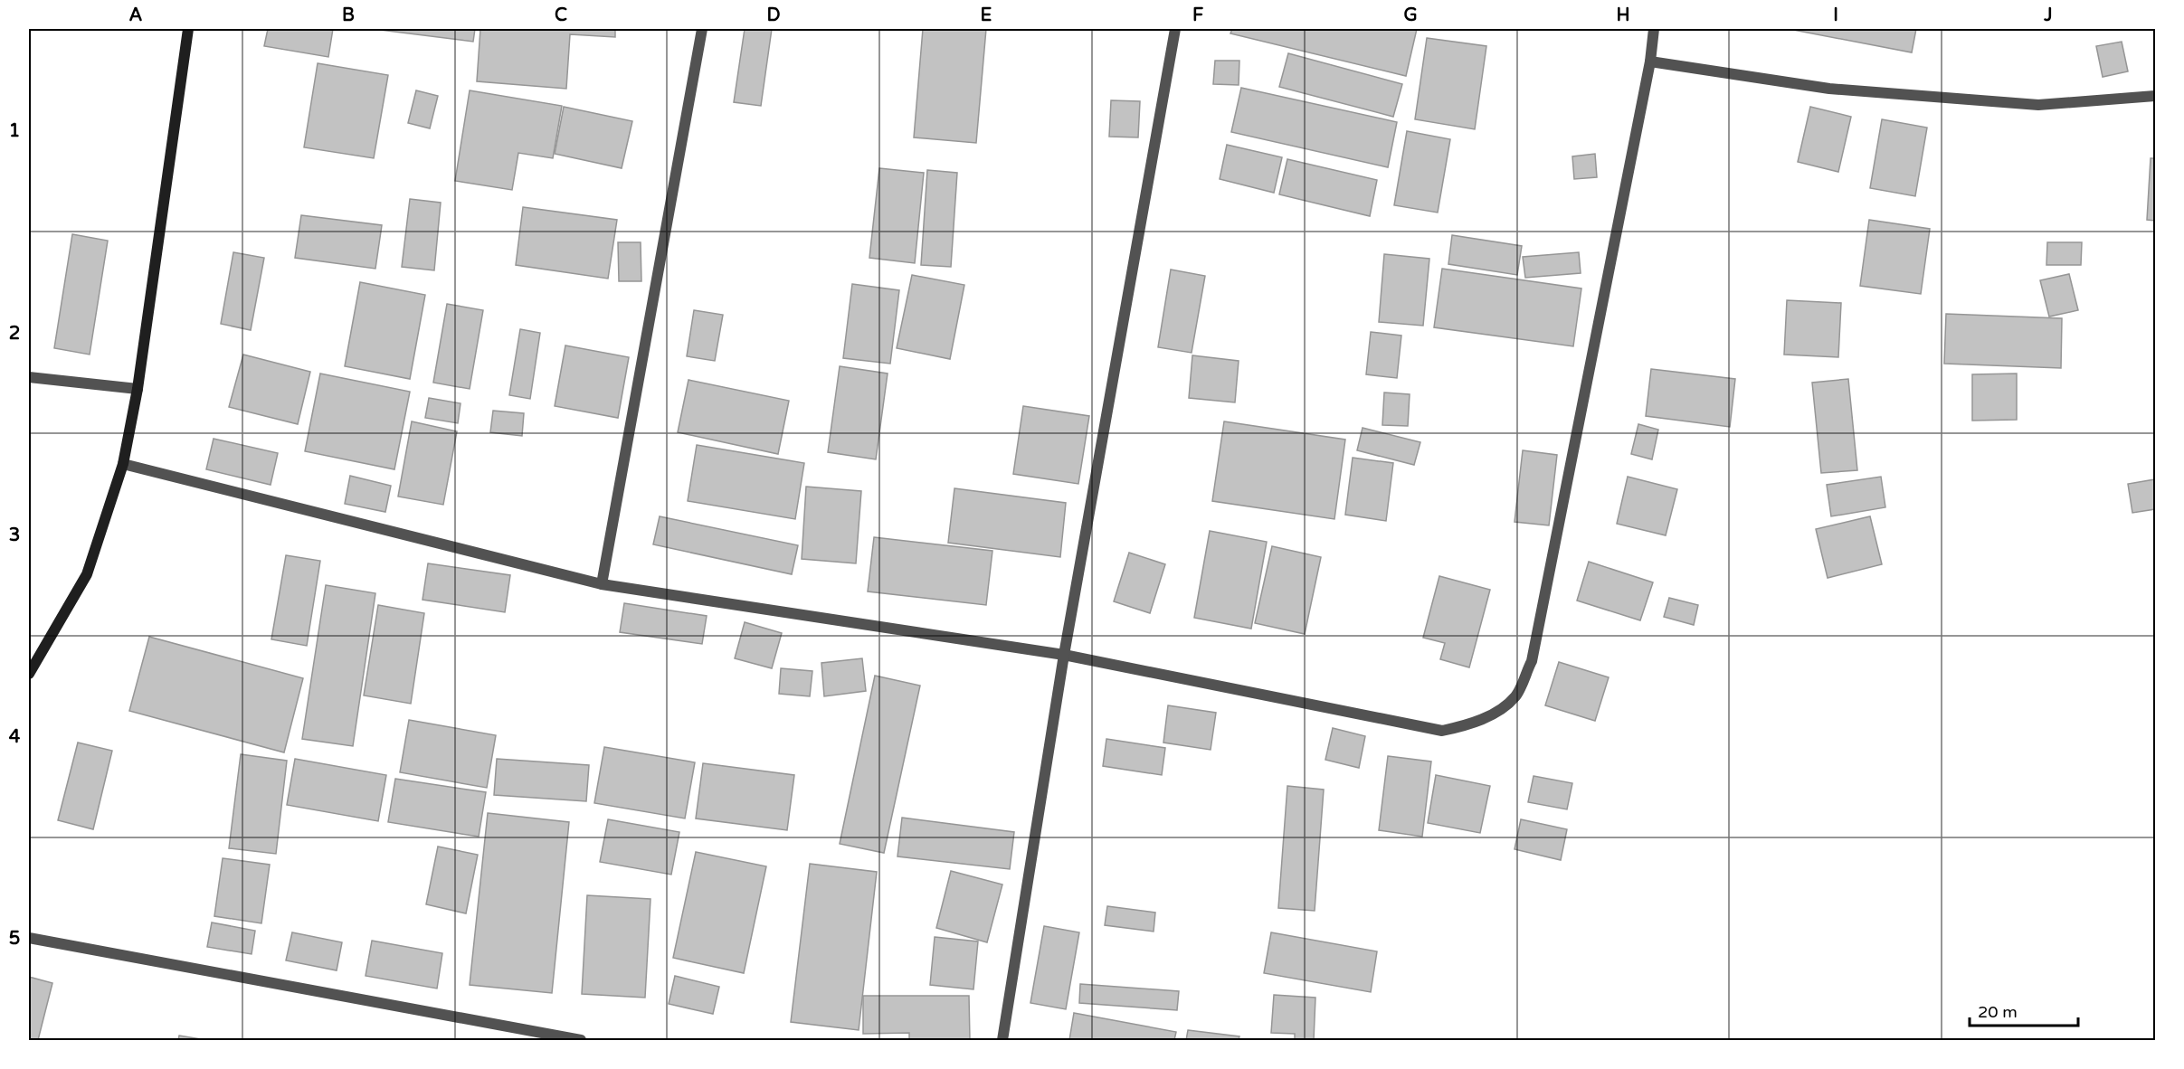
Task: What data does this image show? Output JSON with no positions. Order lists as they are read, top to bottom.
{
  "scale_bar": "20 m",
  "grid": {
    "columns": [
      "A",
      "B",
      "C",
      "D",
      "E",
      "F",
      "G",
      "H",
      "I",
      "J"
    ],
    "rows": [
      "1",
      "2",
      "3",
      "4",
      "5"
    ]
  }
}
